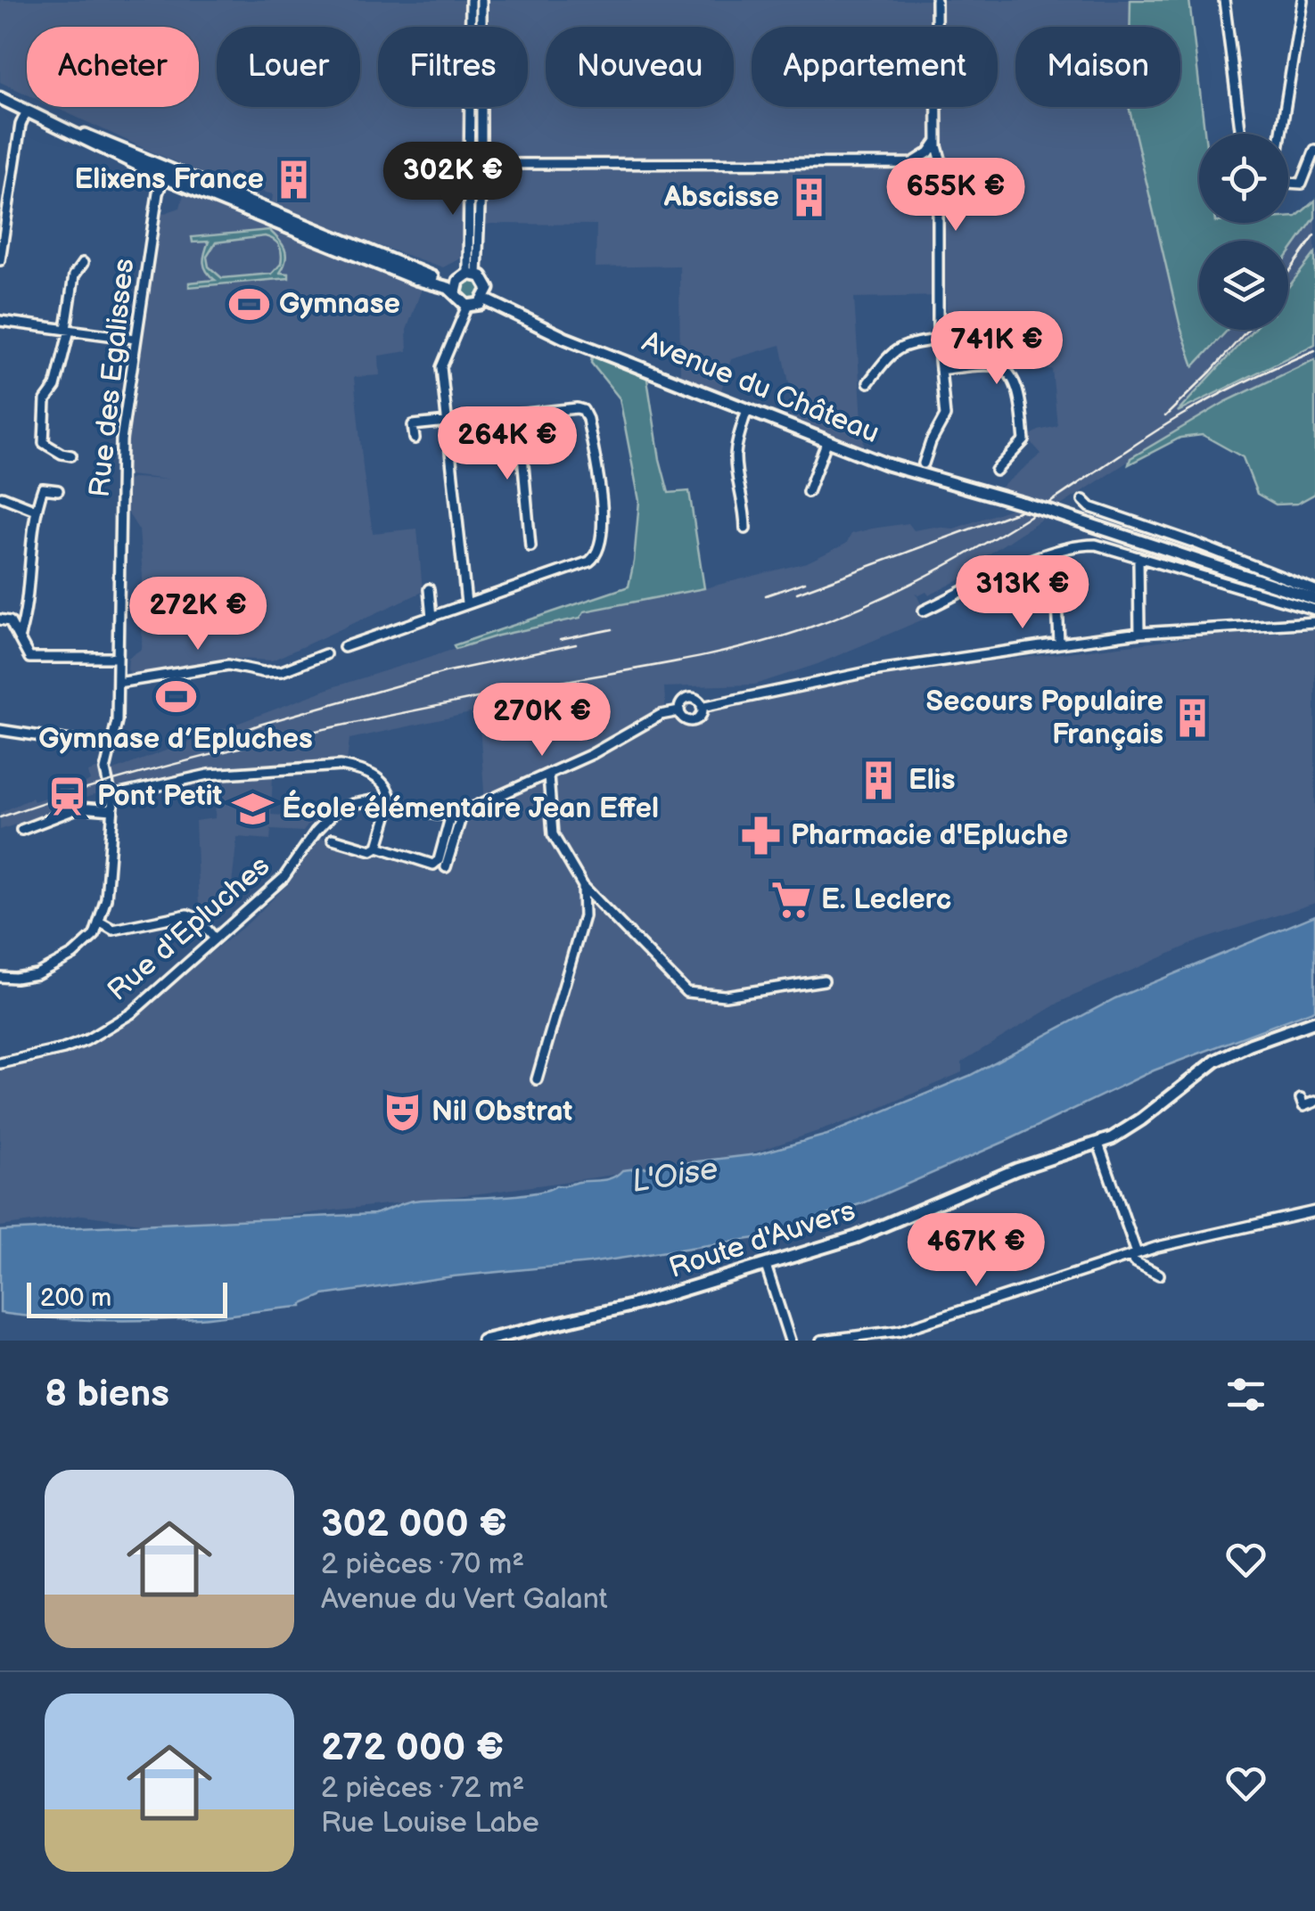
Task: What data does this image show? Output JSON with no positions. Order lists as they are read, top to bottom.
{
  "streets": {
    "main road": ["Avenue du Château", "Route d'Auvers"],
    "street": ["Rue des Egalisses", "Rue d'Epluches"]
  },
  "water": ["L'Oise"],
  "places": {
    "building": [
      "Elixens France",
      "Abscisse",
      "Secours Populaire Français",
      "Elis"
    ],
    "sports": ["Gymnase", "Gymnase d’Epluches"],
    "station": ["Pont Petit"],
    "school or university": ["École élémentaire Jean Effel"],
    "pharmacy": ["Pharmacie d'Epluche"],
    "supermarket": ["E. Leclerc"],
    "theatre": ["Nil Obstrat"]
  },
  "scale_bar": "200 m",
  "page": {
    "chip": [
      "Acheter",
      "Louer",
      "Filtres",
      "Nouveau",
      "Appartement",
      "Maison"
    ],
    "price": [
      "302K €",
      "655K €",
      "741K €",
      "264K €",
      "313K €",
      "272K €",
      "270K €",
      "467K €"
    ],
    "scale": "200 m",
    "heading": "8 biens",
    "list": [
      {
        "name": "302 000 €",
        "note": "2 pièces · 70 m² · Avenue du Vert Galant"
      },
      {
        "name": "272 000 €",
        "note": "2 pièces · 72 m² · Rue Louise Labe"
      }
    ]
  }
}
